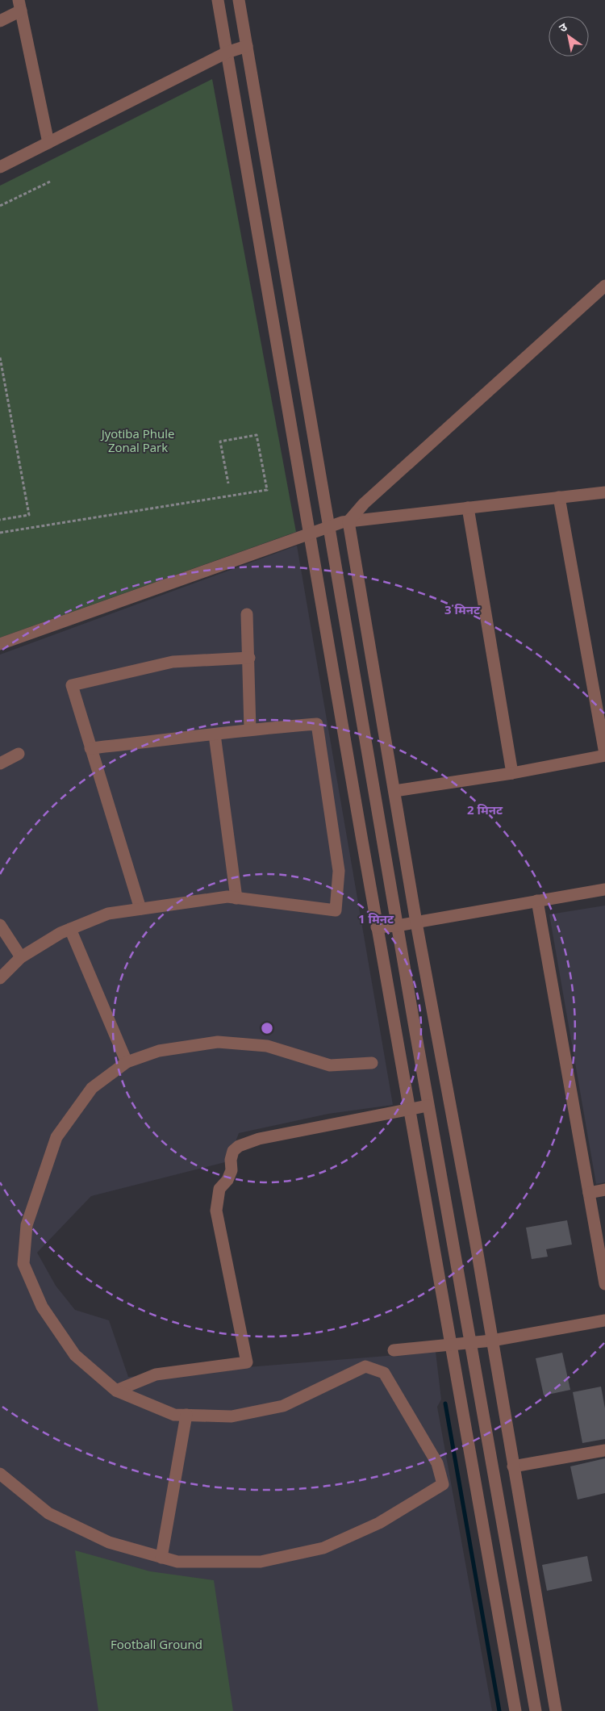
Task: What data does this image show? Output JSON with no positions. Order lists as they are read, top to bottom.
{
  "parks": ["Jyotiba Phule Zonal Park", "Football Ground"],
  "north": "top left",
  "rings": ["3 मिनट", "2 मिनट", "1 मिनट"]
}
